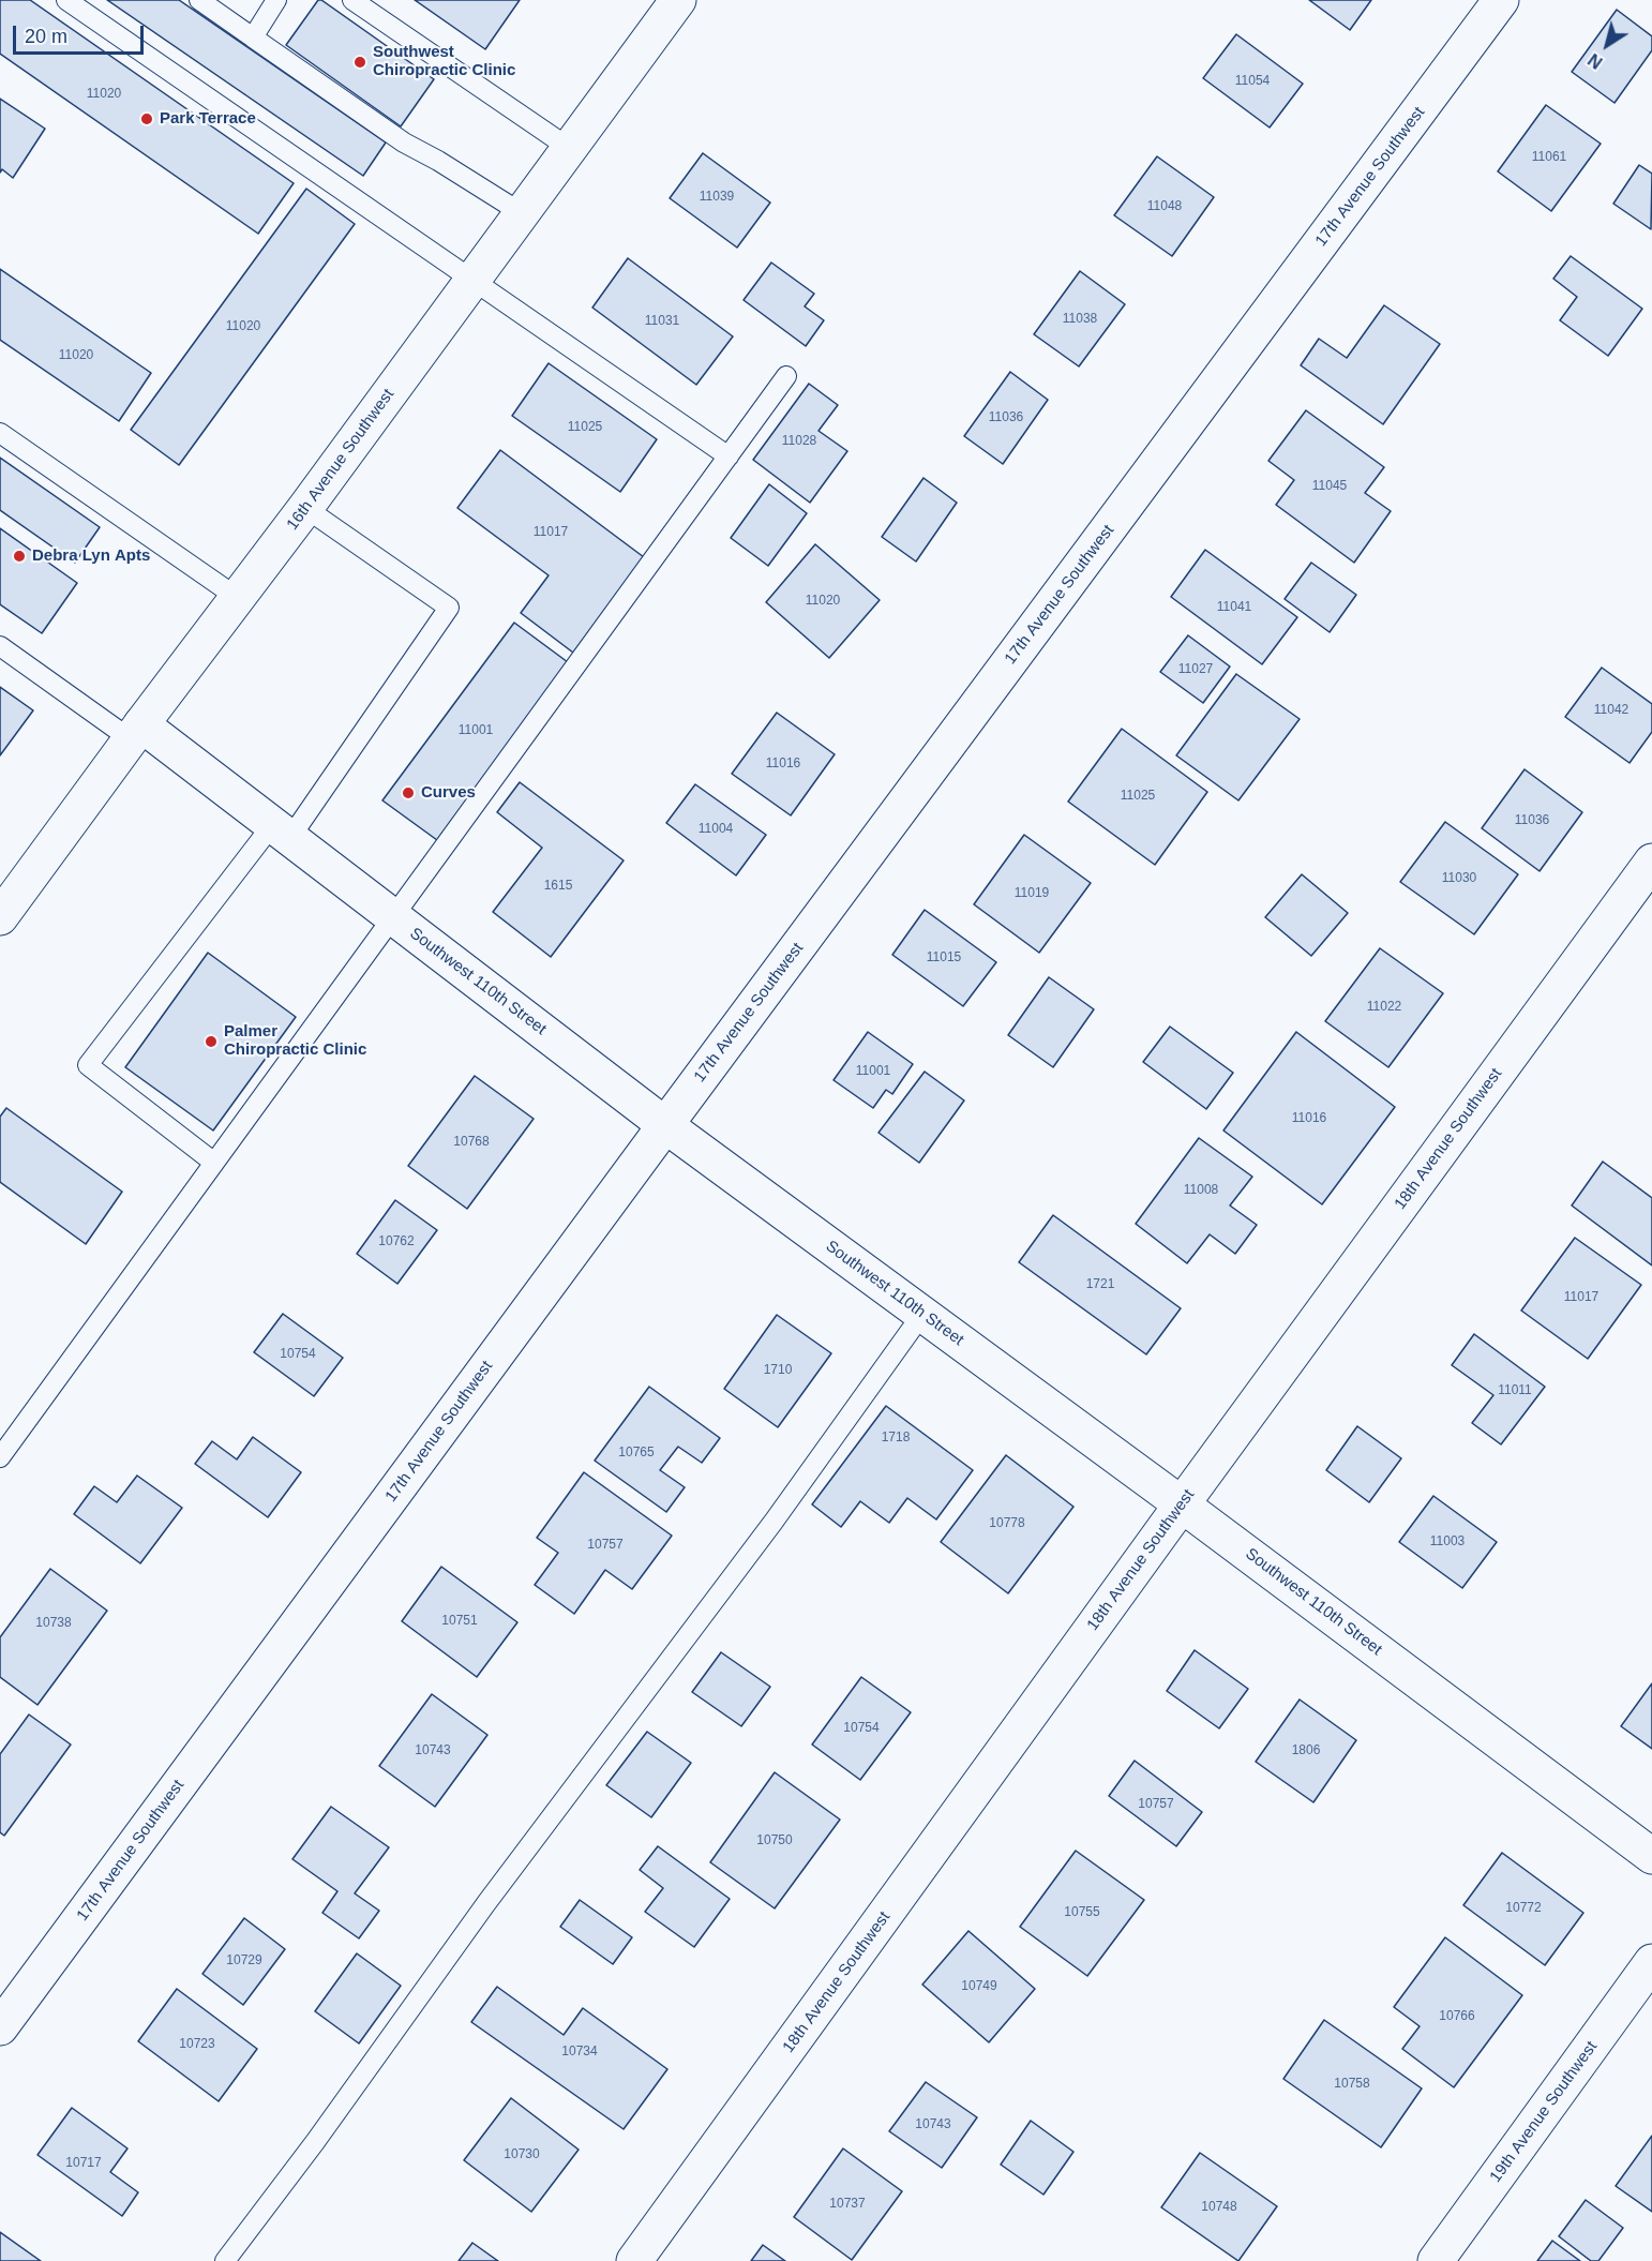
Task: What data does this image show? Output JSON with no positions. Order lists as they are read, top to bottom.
{
  "streets": {
    "street": [
      "17th Avenue Southwest",
      "16th Avenue Southwest",
      "Southwest 110th Street",
      "18th Avenue Southwest",
      "19th Avenue Southwest"
    ]
  },
  "crossings": [
    ["17th Avenue Southwest", "Southwest 110th Street"],
    ["16th Avenue Southwest", "Southwest 110th Street"],
    ["Southwest 110th Street", "18th Avenue Southwest"]
  ],
  "places": [
    "Southwest Chiropractic Clinic",
    "Park Terrace",
    "Debra Lyn Apts",
    "Curves",
    "Palmer Chiropractic Clinic"
  ],
  "house_numbers": [
    "11054",
    "11020",
    "11061",
    "11039",
    "11048",
    "11038",
    "11031",
    "11020",
    "11020",
    "11036",
    "11025",
    "11028",
    "11045",
    "11017",
    "11020",
    "11041",
    "11027",
    "11042",
    "11001",
    "11016",
    "11025",
    "11036",
    "11004",
    "11030",
    "1615",
    "11019",
    "11015",
    "11022",
    "11001",
    "11016",
    "10768",
    "11008",
    "10762",
    "1721",
    "11017",
    "10754",
    "1710",
    "11011",
    "1718",
    "10765",
    "10778",
    "11003",
    "10757",
    "10751",
    "10738",
    "10754",
    "10743",
    "1806",
    "10757",
    "10750",
    "10772",
    "10755",
    "10729",
    "10749",
    "10766",
    "10723",
    "10734",
    "10758",
    "10743",
    "10730",
    "10717",
    "10737",
    "10748"
  ],
  "scale_bar": "20 m",
  "north": "bottom left"
}
